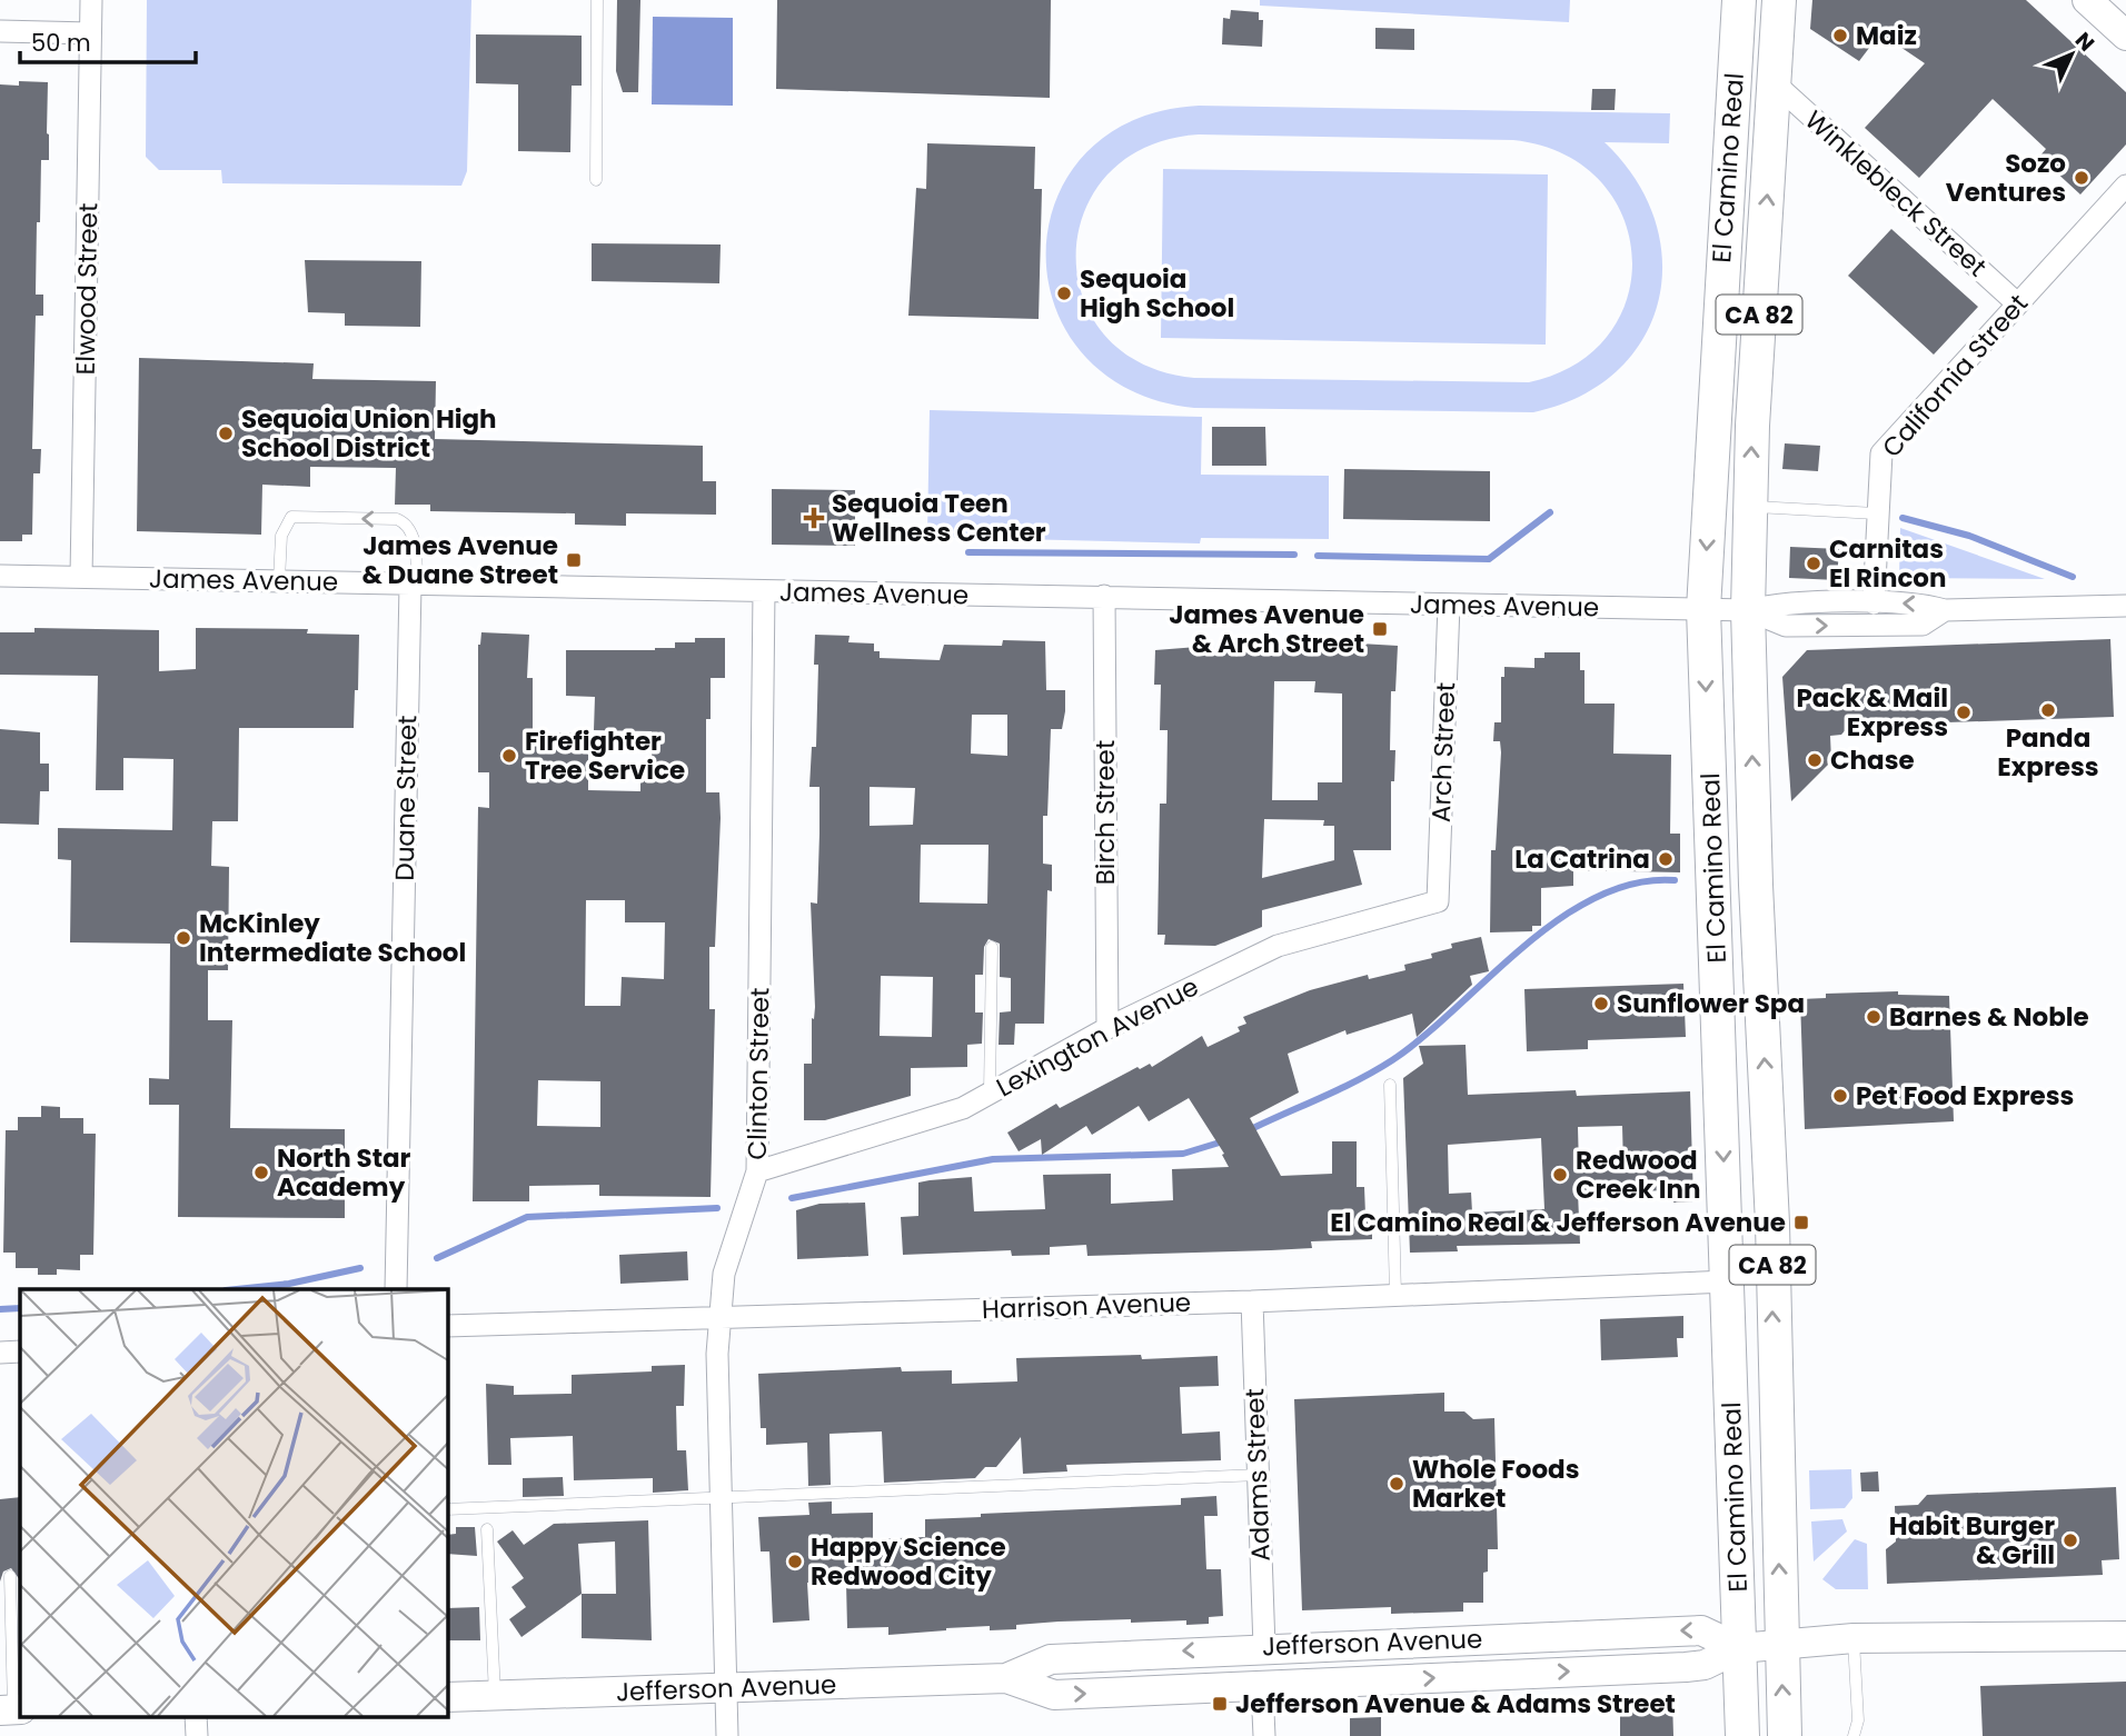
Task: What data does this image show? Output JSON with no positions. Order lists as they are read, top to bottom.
{
  "streets": {
    "main road": ["El Camino Real", "CA 82", "Jefferson Avenue"],
    "street": [
      "Winklebleck Street",
      "Elwood Street",
      "California Street",
      "James Avenue",
      "Arch Street",
      "Duane Street",
      "Birch Street",
      "Lexington Avenue",
      "Clinton Street",
      "Harrison Avenue",
      "Adams Street"
    ]
  },
  "crossings": [
    ["El Camino Real", "Winklebleck Street"],
    ["El Camino Real", "James Avenue"],
    ["El Camino Real", "Harrison Avenue"],
    ["El Camino Real", "Jefferson Avenue"],
    ["Winklebleck Street", "California Street"],
    ["Elwood Street", "James Avenue"],
    ["California Street", "James Avenue"],
    ["James Avenue", "Arch Street"],
    ["James Avenue", "Duane Street"],
    ["James Avenue", "Birch Street"],
    ["James Avenue", "Clinton Street"],
    ["Arch Street", "Lexington Avenue"],
    ["Birch Street", "Lexington Avenue"],
    ["Lexington Avenue", "Clinton Street"],
    ["Clinton Street", "Harrison Avenue"],
    ["Clinton Street", "Jefferson Avenue"],
    ["Harrison Avenue", "Adams Street"],
    ["Adams Street", "Jefferson Avenue"]
  ],
  "places": {
    "other": [
      "Maiz",
      "Sozo Ventures",
      "Sequoia High School",
      "Sequoia Union High School District",
      "Carnitas El Rincon",
      "Panda Express",
      "Pack & Mail Express",
      "Firefighter Tree Service",
      "Chase",
      "La Catrina",
      "McKinley Intermediate School",
      "Sunflower Spa",
      "Barnes & Noble",
      "Pet Food Express",
      "North Star Academy",
      "Redwood Creek Inn",
      "Whole Foods Market",
      "Habit Burger & Grill",
      "Happy Science Redwood City"
    ],
    "health": ["Sequoia Teen Wellness Center"],
    "transit": [
      "James Avenue & Duane Street",
      "James Avenue & Arch Street",
      "El Camino Real & Jefferson Avenue",
      "Jefferson Avenue & Adams Street"
    ]
  },
  "scale_bar": "50 m",
  "north": "top right"
}
